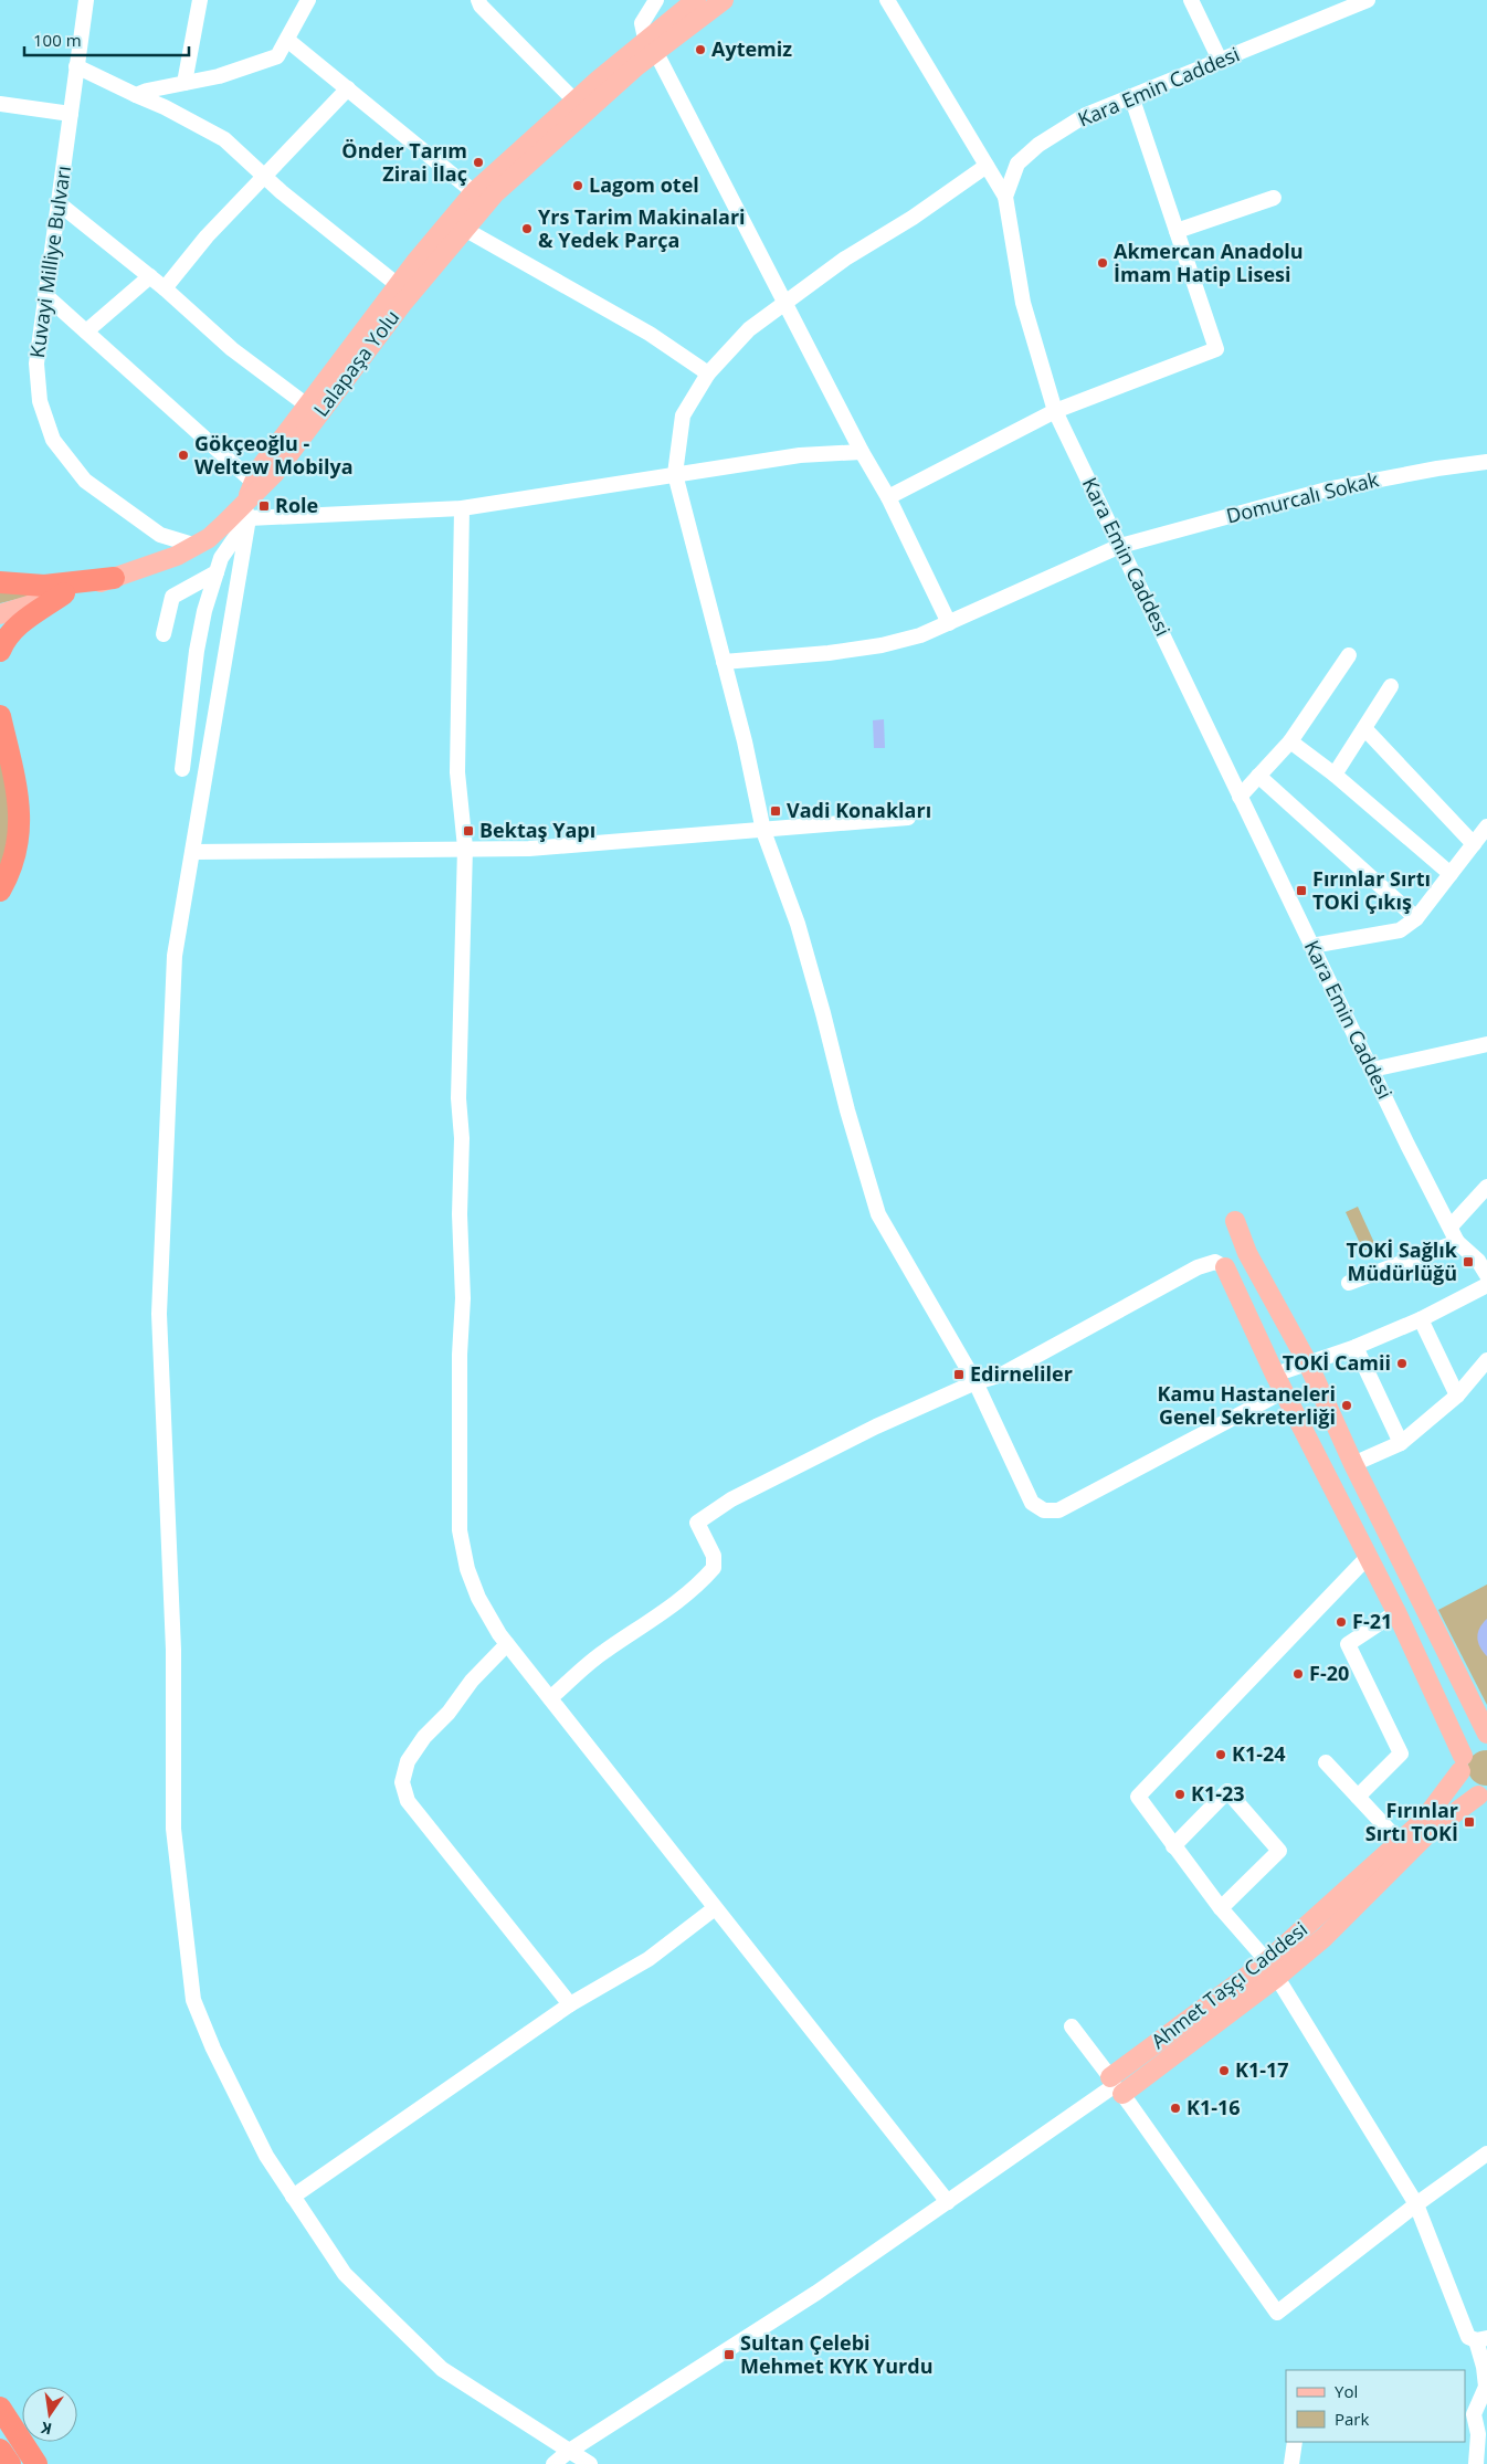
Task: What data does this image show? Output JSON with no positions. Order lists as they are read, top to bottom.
{
  "streets": {
    "main road": ["Lalapaşa Yolu", "Ahmet Taşçı Caddesi"],
    "street": ["Kara Emin Caddesi", "Kuvayi Milliye Bulvarı", "Domurcalı Sokak"]
  },
  "crossings": [
    ["Kara Emin Caddesi", "Domurcalı Sokak"]
  ],
  "places": {
    "other": [
      "Aytemiz",
      "Önder Tarım Zirai İlaç",
      "Lagom otel",
      "Yrs Tarim Makinalari & Yedek Parça",
      "Akmercan Anadolu İmam Hatip Lisesi",
      "Gökçeoğlu - Weltew Mobilya",
      "TOKİ Camii",
      "Kamu Hastaneleri Genel Sekreterliği",
      "F-21",
      "F-20",
      "K1-24",
      "K1-23",
      "K1-17",
      "K1-16"
    ],
    "transit": [
      "Role",
      "Vadi Konakları",
      "Bektaş Yapı",
      "Fırınlar Sırtı TOKİ Çıkış",
      "TOKİ Sağlık Müdürlüğü",
      "Edirneliler",
      "Fırınlar Sırtı TOKİ",
      "Sultan Çelebi Mehmet KYK Yurdu"
    ]
  },
  "legend": ["Yol", "Park"],
  "scale_bar": "100 m",
  "north": "bottom"
}
